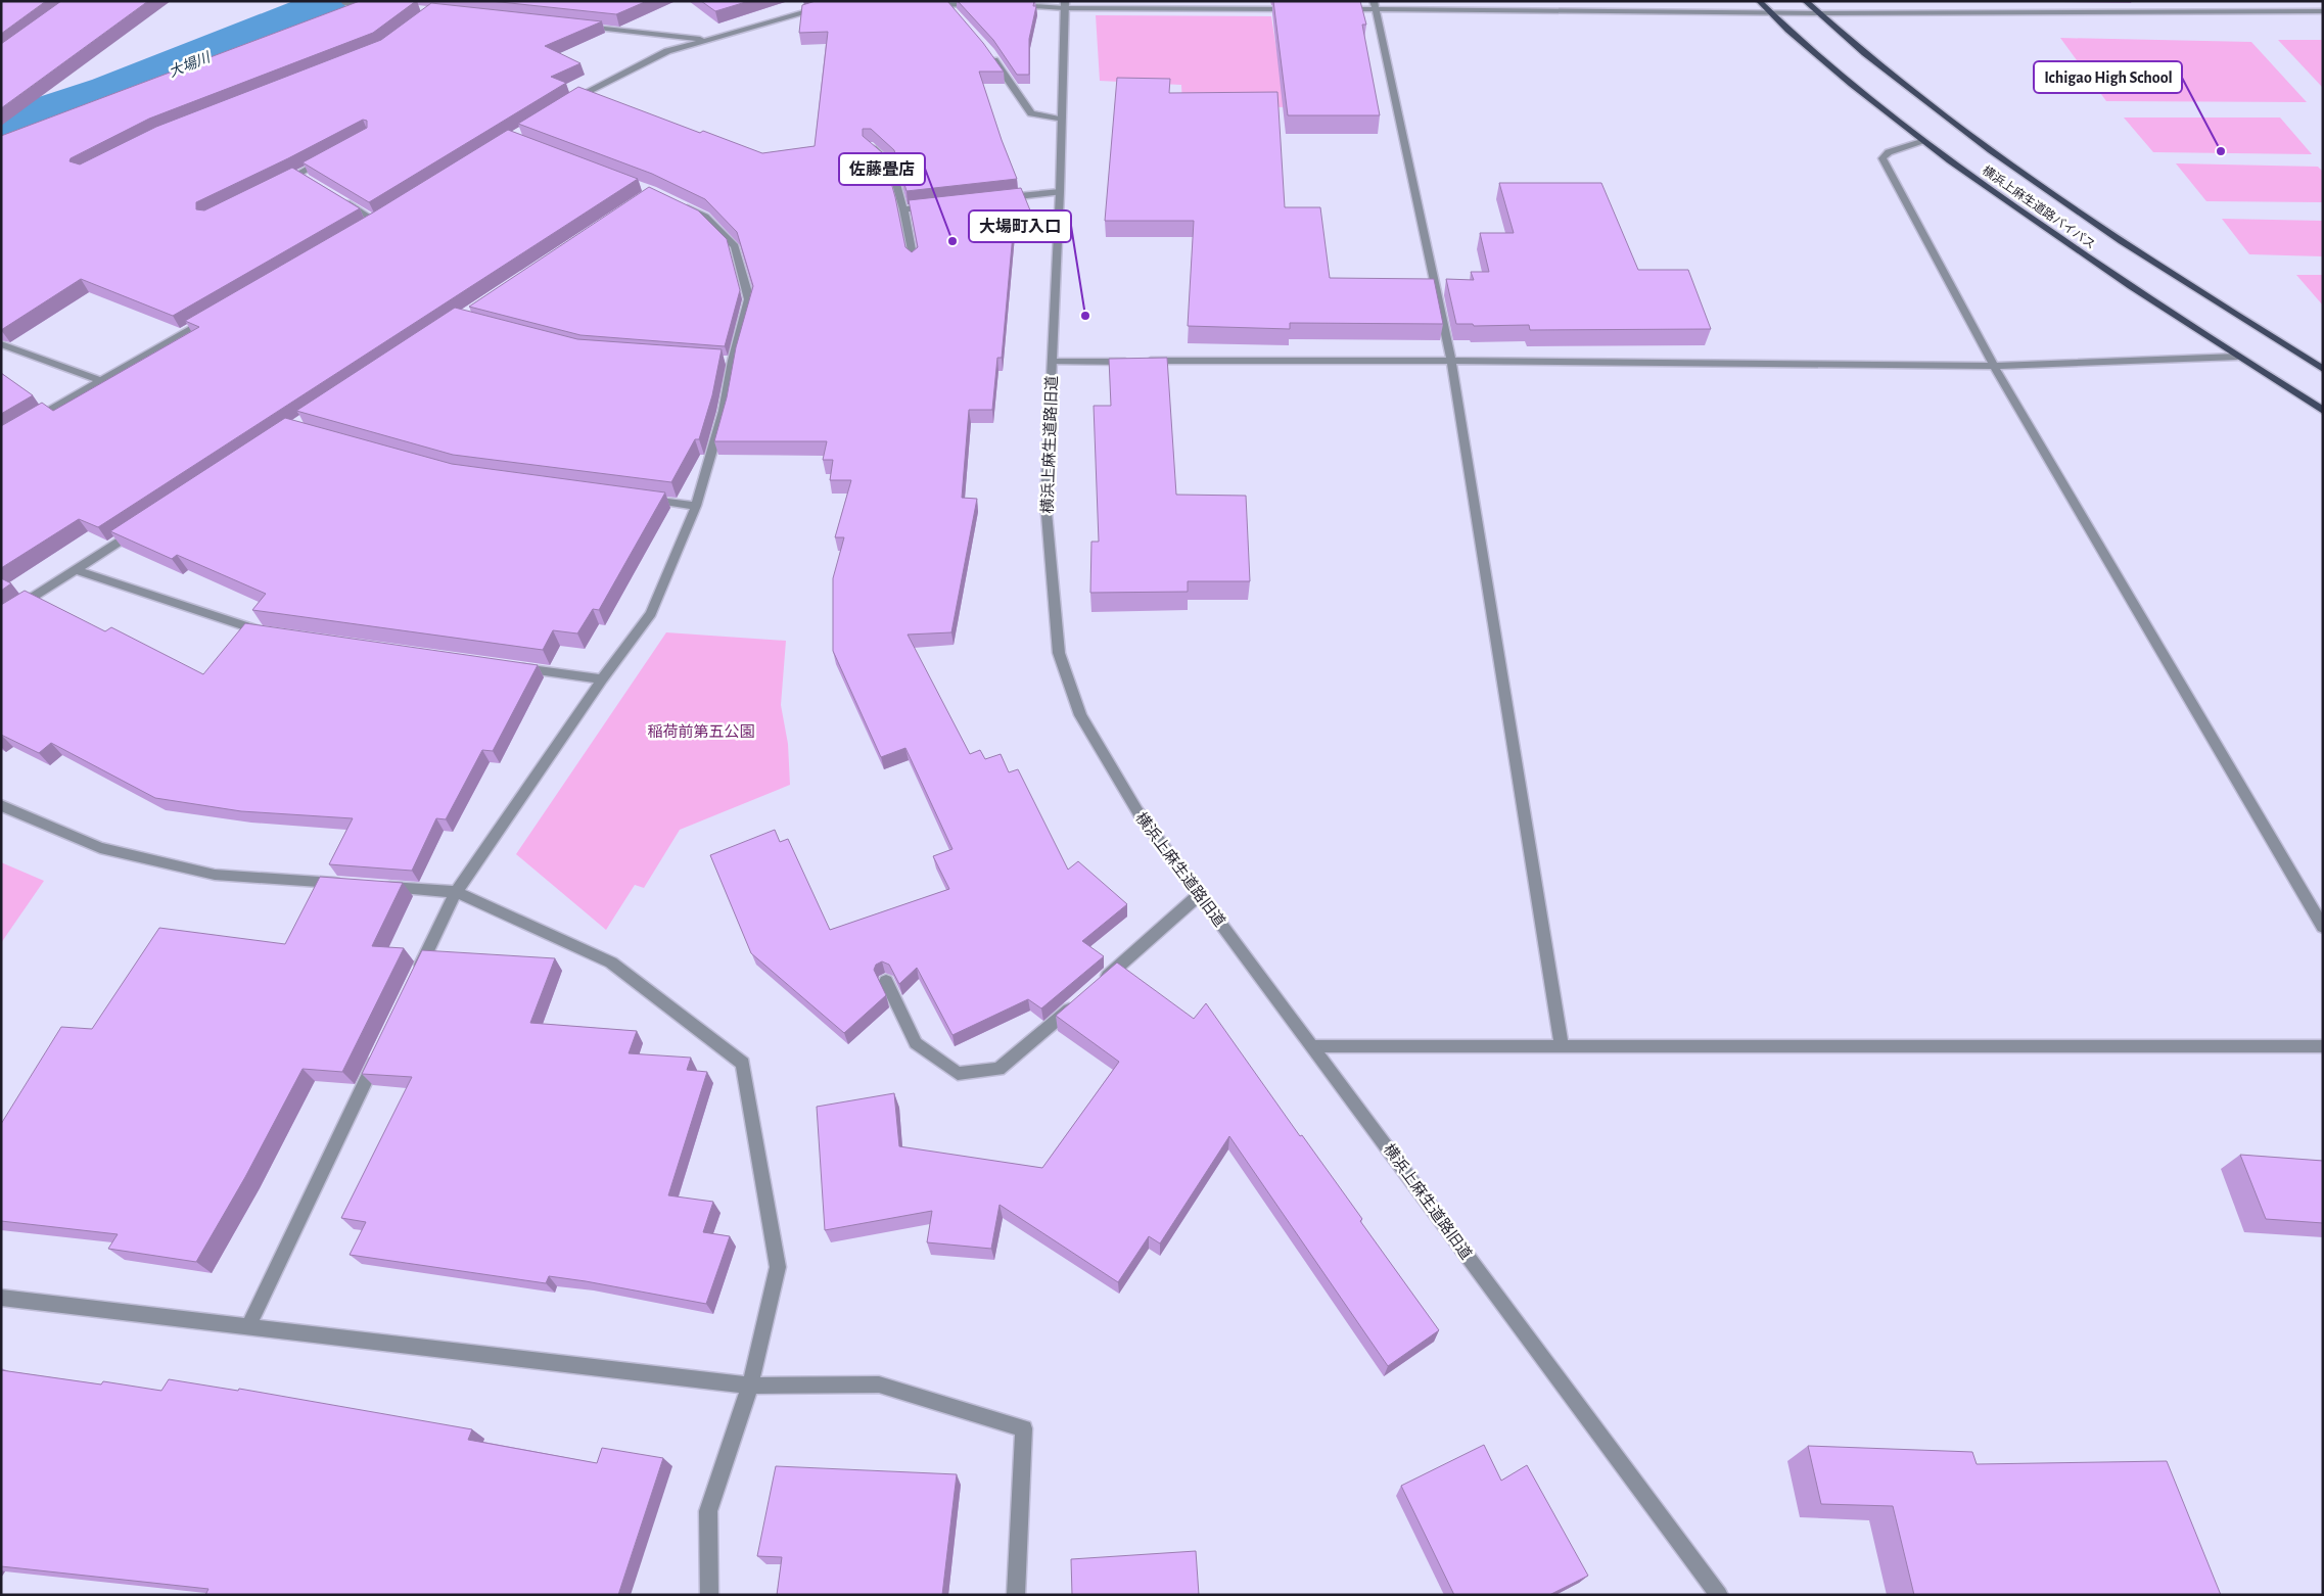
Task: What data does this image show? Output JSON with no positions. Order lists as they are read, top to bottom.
{
  "streets": {
    "main road": ["横浜上麻生道路バイパス"],
    "street": ["横浜上麻生道路旧道"]
  },
  "water": ["大場川"],
  "parks": ["稲荷前第五公園"],
  "places": ["Ichigao High School", "佐藤畳店", "大場町入口"]
}
